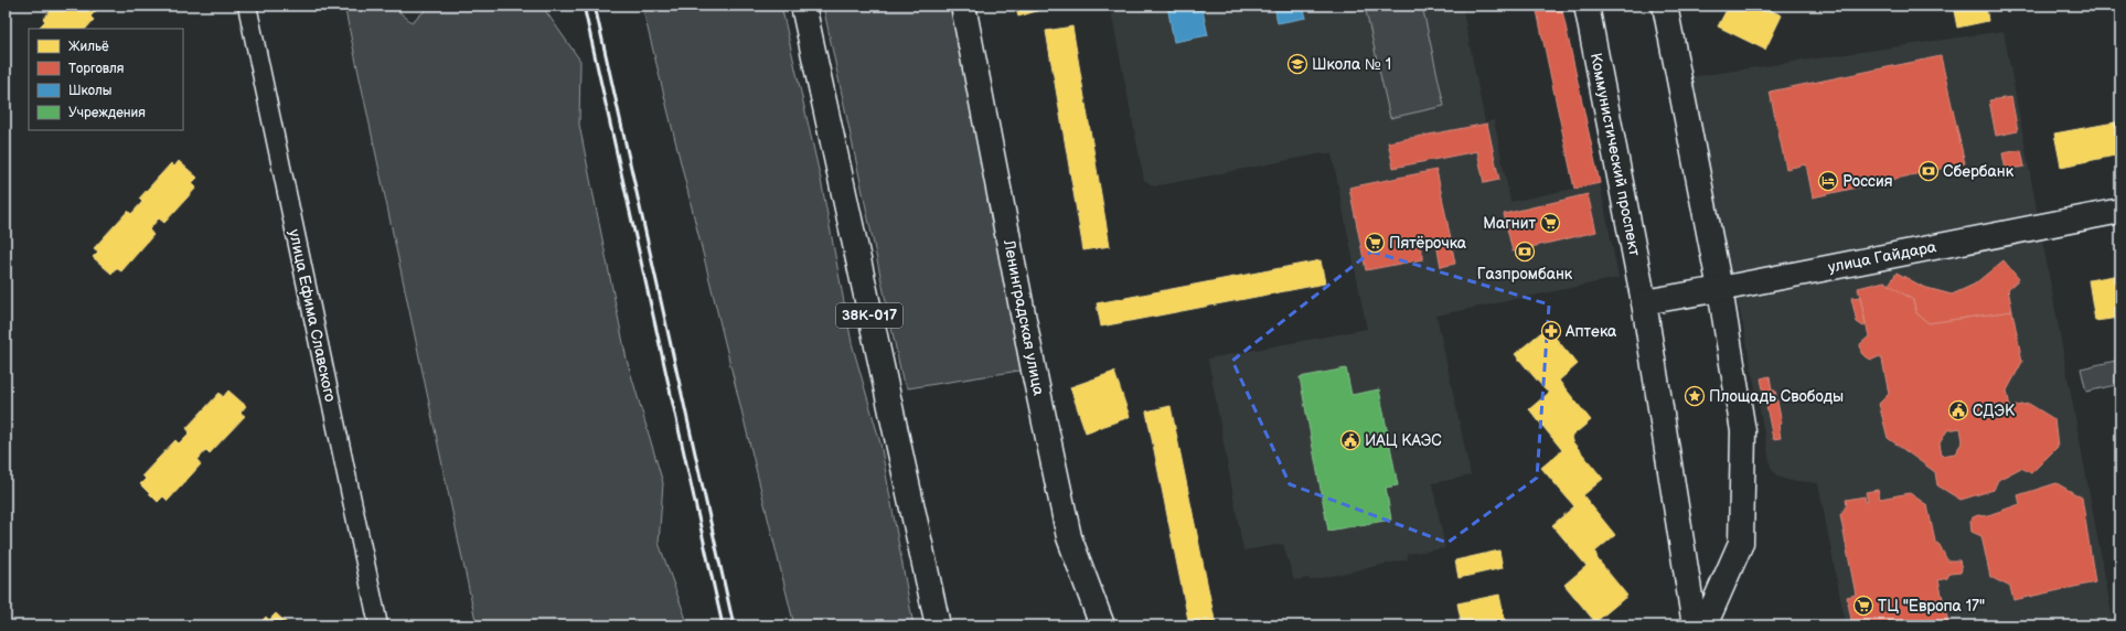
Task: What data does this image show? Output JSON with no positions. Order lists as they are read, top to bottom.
{
  "streets": {
    "main road": [
      "Коммунистический проспект",
      "улица Гайдара",
      "38К-017",
      "Ленинградская улица"
    ],
    "street": ["улица Ефима Славского"]
  },
  "crossings": [
    ["Коммунистический проспект", "улица Гайдара"]
  ],
  "places": {
    "school or university": ["Школа № 1"],
    "bank": ["Сбербанк", "Газпромбанк"],
    "hotel": ["Россия"],
    "supermarket": ["Магнит", "Пятёрочка", "ТЦ \"Европа 17\""],
    "pharmacy": ["Аптека"],
    "place": ["Площадь Свободы"],
    "public building": ["СДЭК", "ИАЦ КАЭС"]
  },
  "legend": [
    "Жильё",
    "Торговля",
    "Школы",
    "Учреждения"
  ]
}
